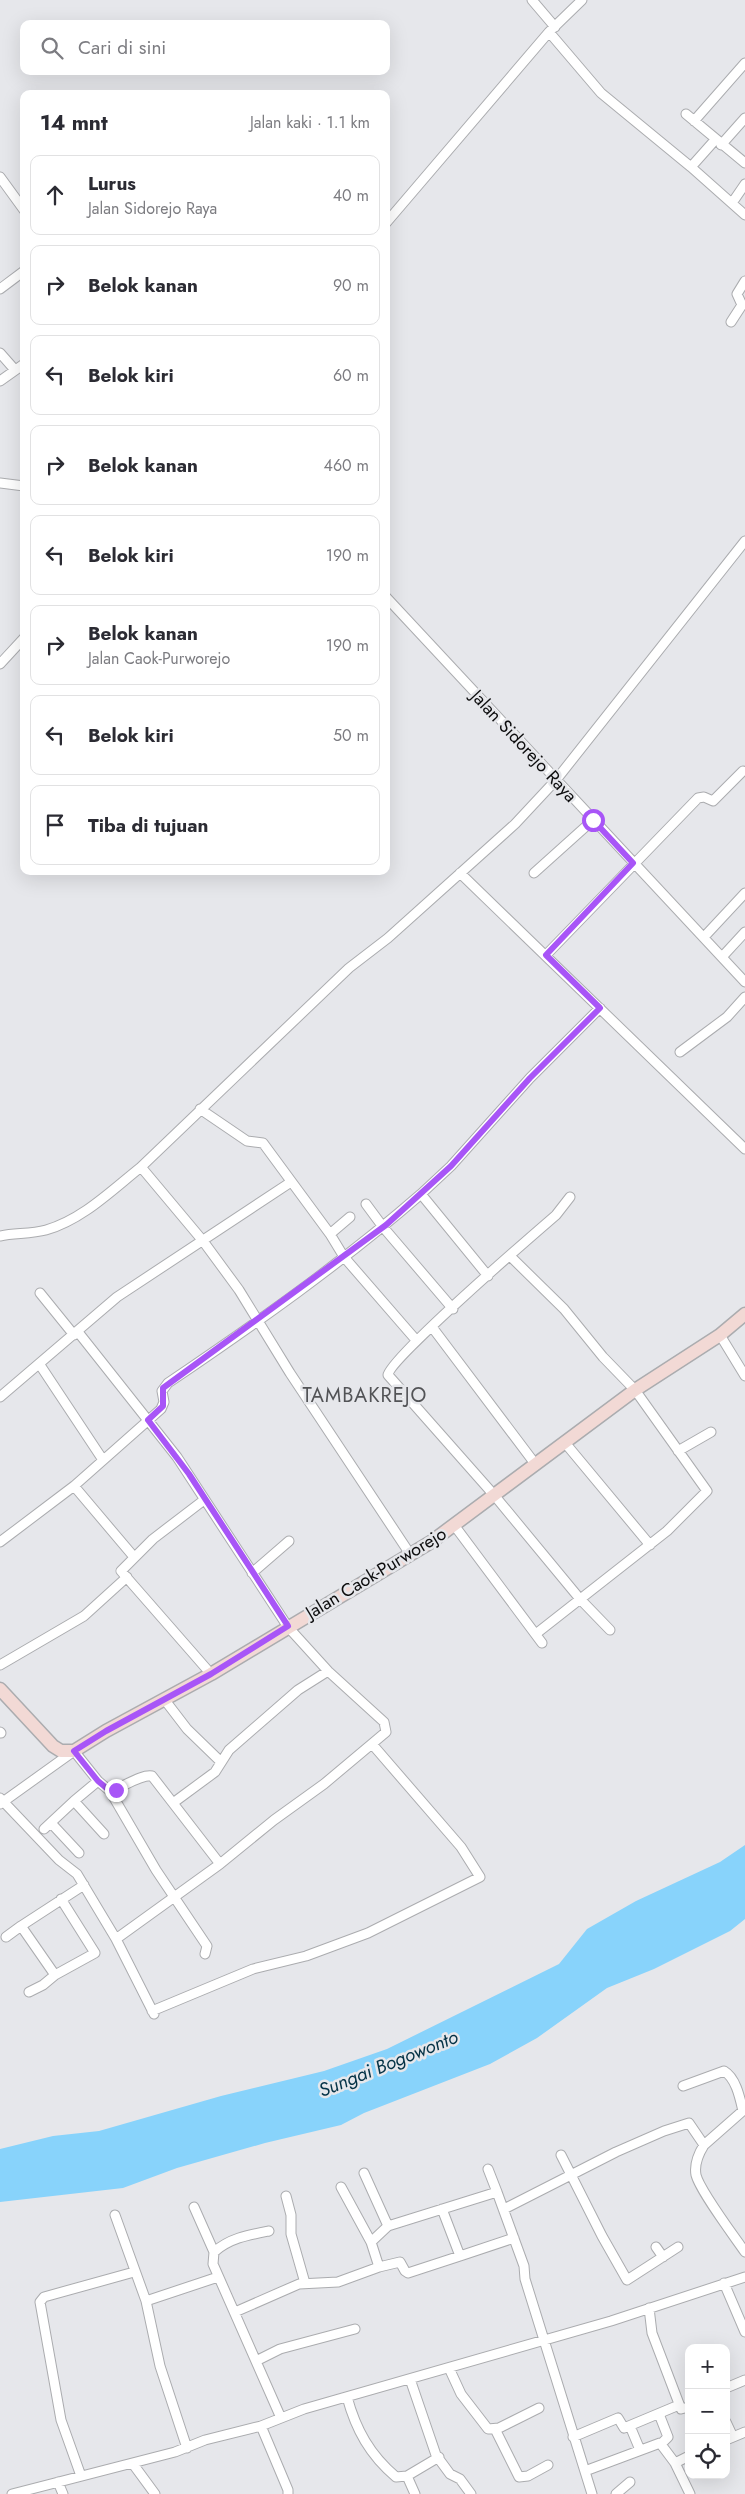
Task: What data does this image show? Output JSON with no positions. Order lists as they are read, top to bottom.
{
  "streets": {
    "street": ["Jalan Sidorejo Raya", "Jalan Caok-Purworejo"]
  },
  "districts": ["TAMBAKREJO"],
  "water": ["Sungai Bogowonto"],
  "page": {
    "search": "Cari di sini",
    "heading": ["14 mnt", "Jalan kaki · 1.1 km"],
    "list": [
      ["Lurus", "Jalan Sidorejo Raya", "40 m"],
      ["Belok kanan", "90 m"],
      ["Belok kiri", "60 m"],
      ["Belok kanan", "460 m"],
      ["Belok kiri", "190 m"],
      ["Belok kanan", "Jalan Caok-Purworejo", "190 m"],
      ["Belok kiri", "50 m"],
      "Tiba di tujuan"
    ],
    "map_buttons": ["+", "−"]
  }
}
